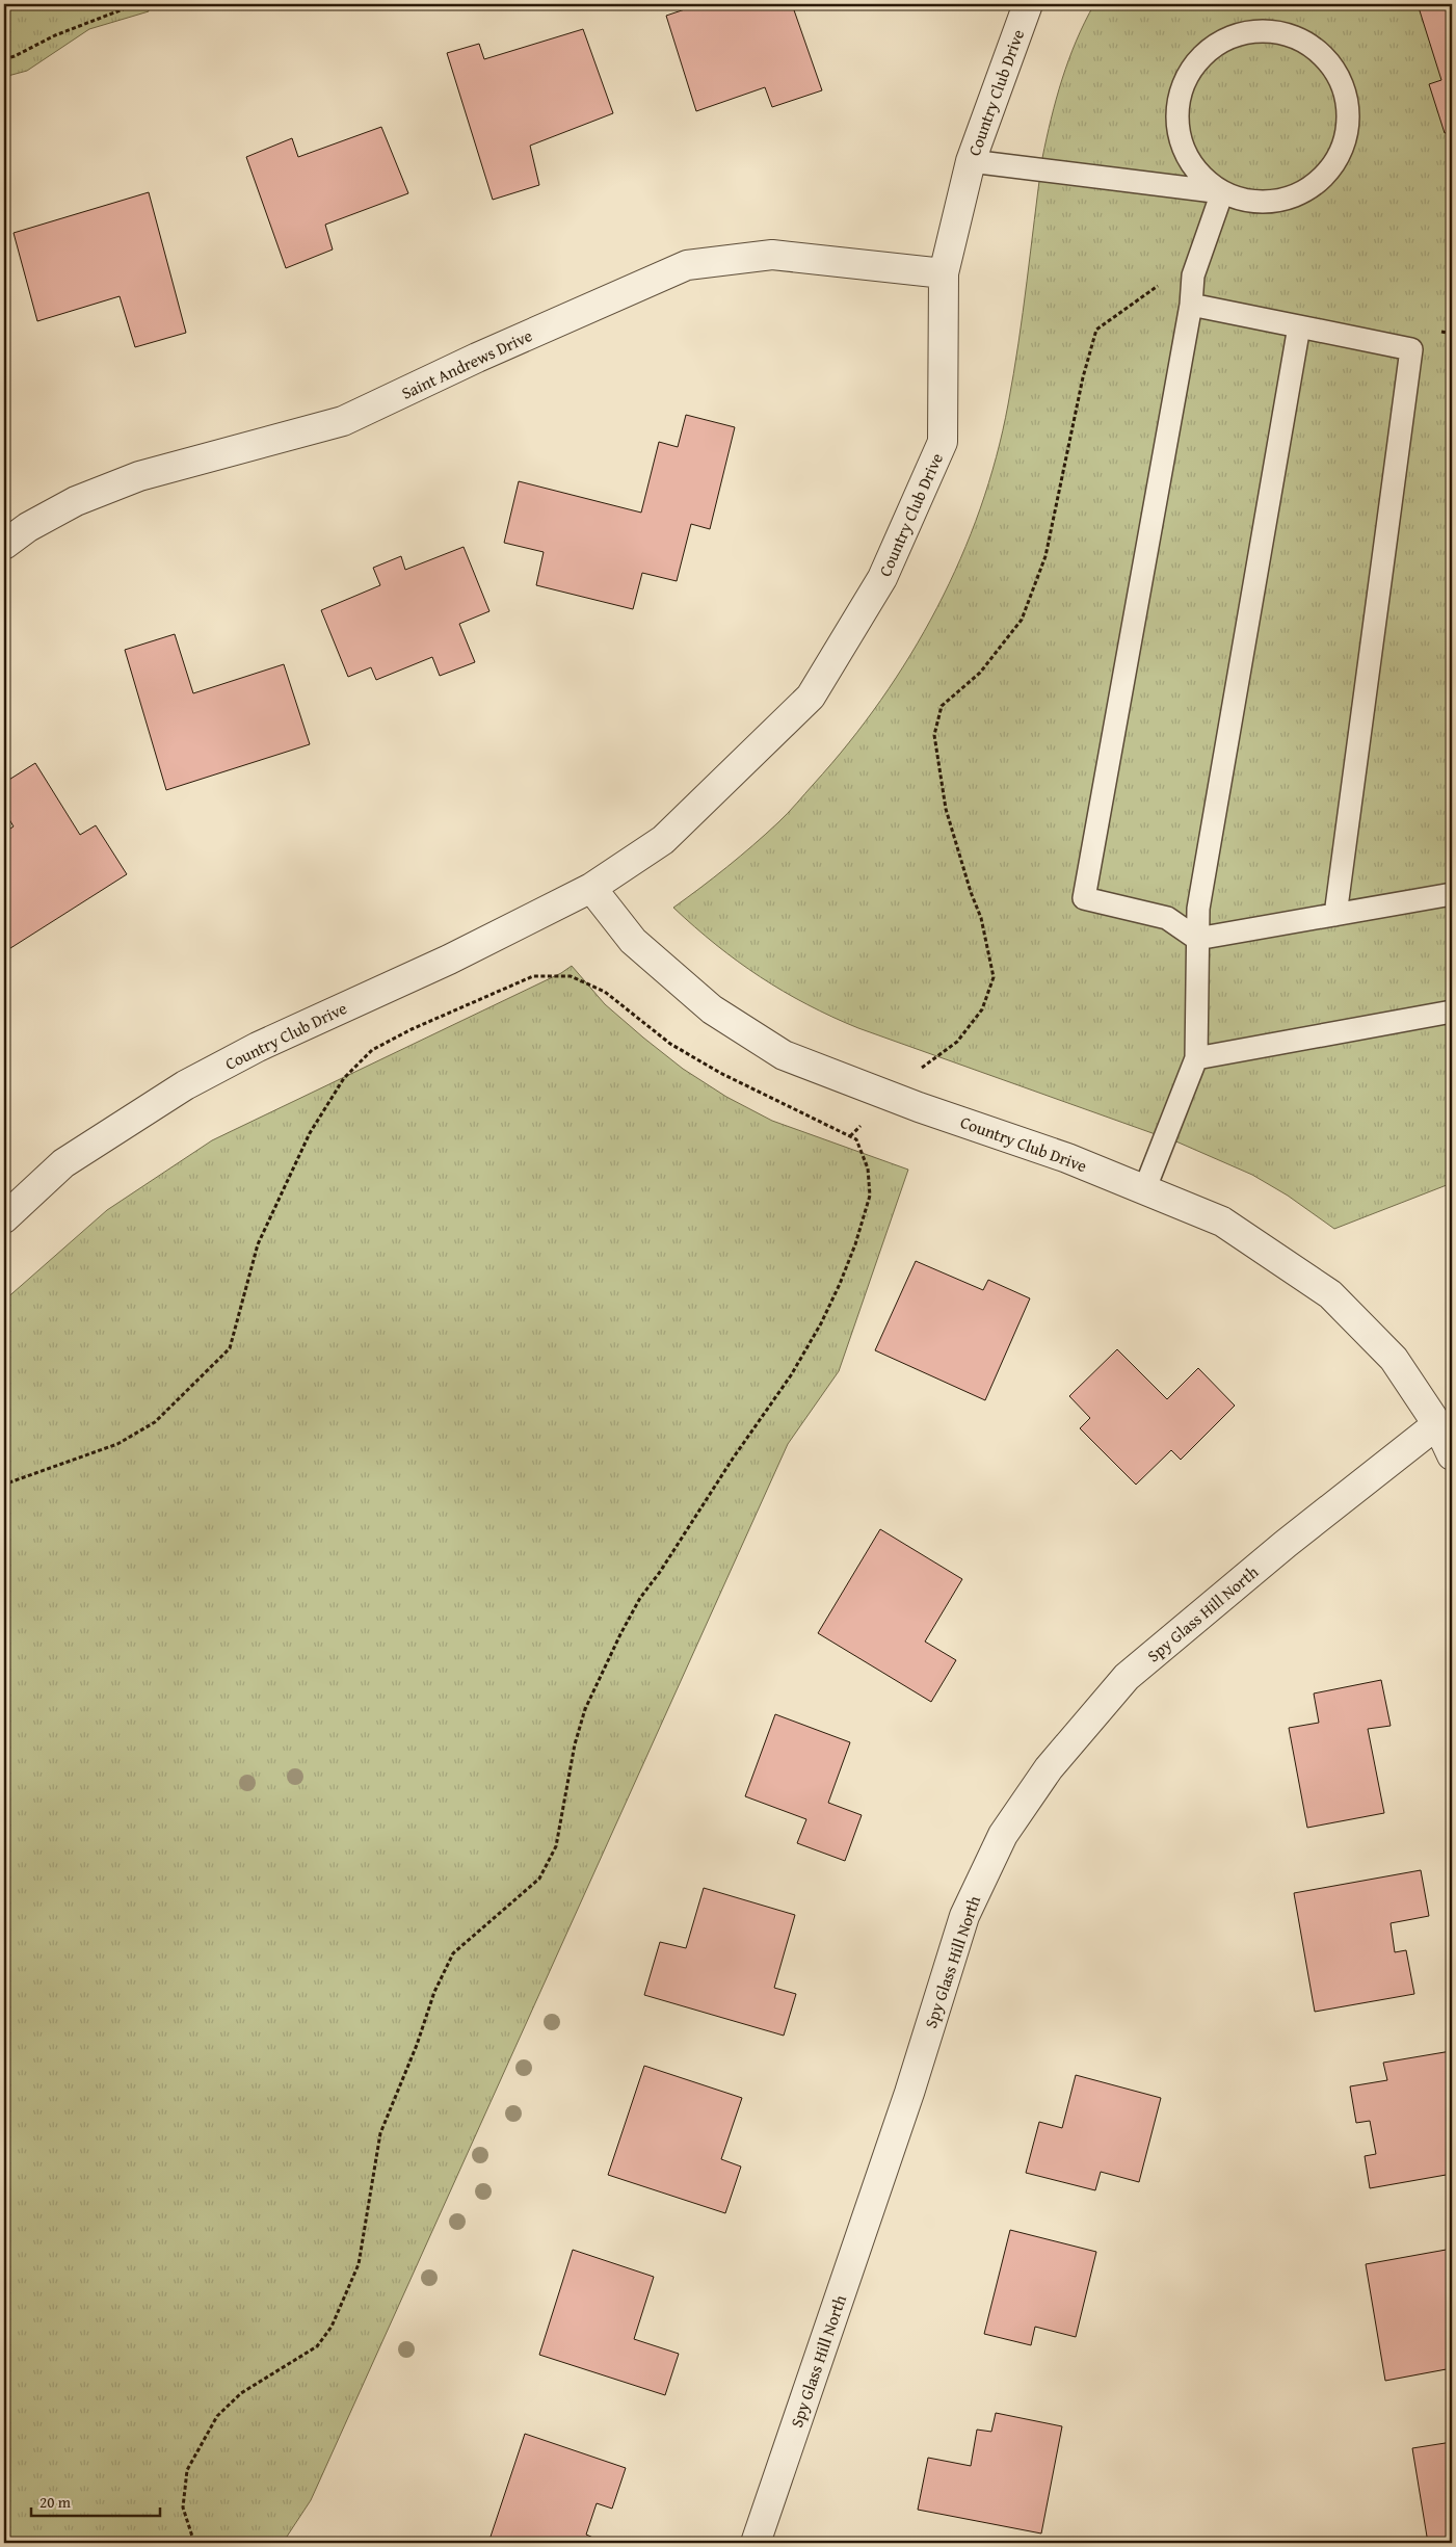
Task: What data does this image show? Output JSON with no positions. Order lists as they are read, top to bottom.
{
  "streets": {
    "street": ["Country Club Drive", "Saint Andrews Drive", "Spy Glass Hill North"]
  },
  "crossings": [
    ["Country Club Drive", "Saint Andrews Drive"],
    ["Country Club Drive", "Spy Glass Hill North"]
  ],
  "scale_bar": "20 m"
}
